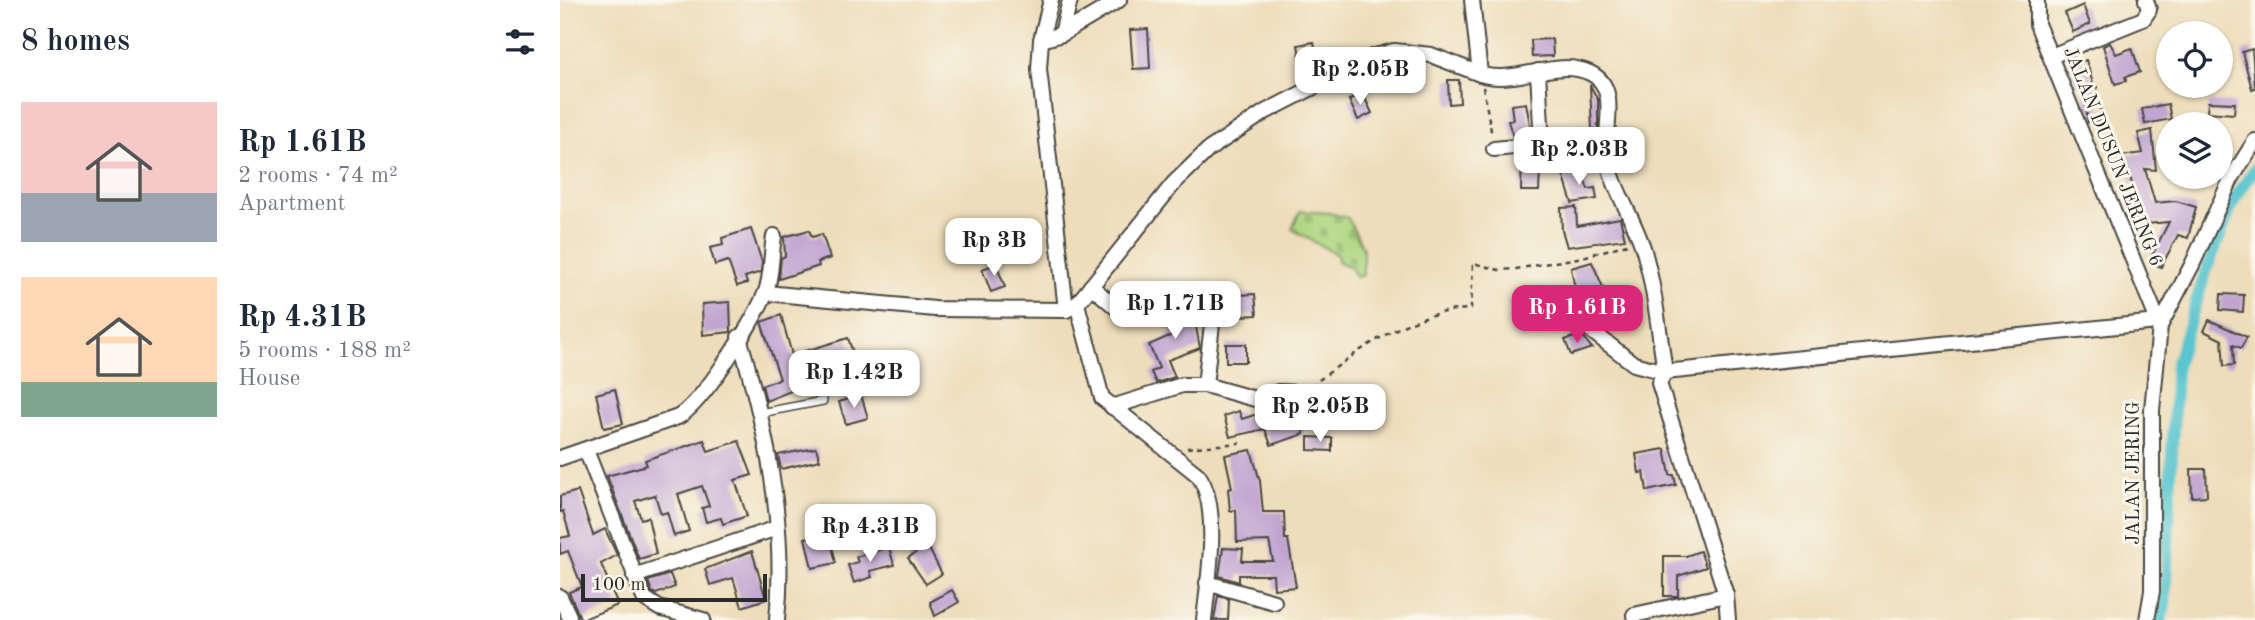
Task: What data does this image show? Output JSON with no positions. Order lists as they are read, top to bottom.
{
  "streets": {
    "street": ["JALAN DUSUN JERING 6", "JALAN JERING"]
  },
  "crossings": [
    ["JALAN DUSUN JERING 6", "JALAN JERING"]
  ],
  "scale_bar": "100 m",
  "page": {
    "heading": "8 homes",
    "price": [
      "Rp 2.05B",
      "Rp 2.03B",
      "Rp 3B",
      "Rp 1.71B",
      "Rp 1.61B",
      "Rp 1.42B",
      "Rp 2.05B",
      "Rp 4.31B"
    ],
    "list": [
      {
        "name": "Rp 1.61B",
        "note": "2 rooms · 74 m² · Apartment"
      },
      {
        "name": "Rp 4.31B",
        "note": "5 rooms · 188 m² · House"
      }
    ],
    "scale": "100 m"
  }
}
